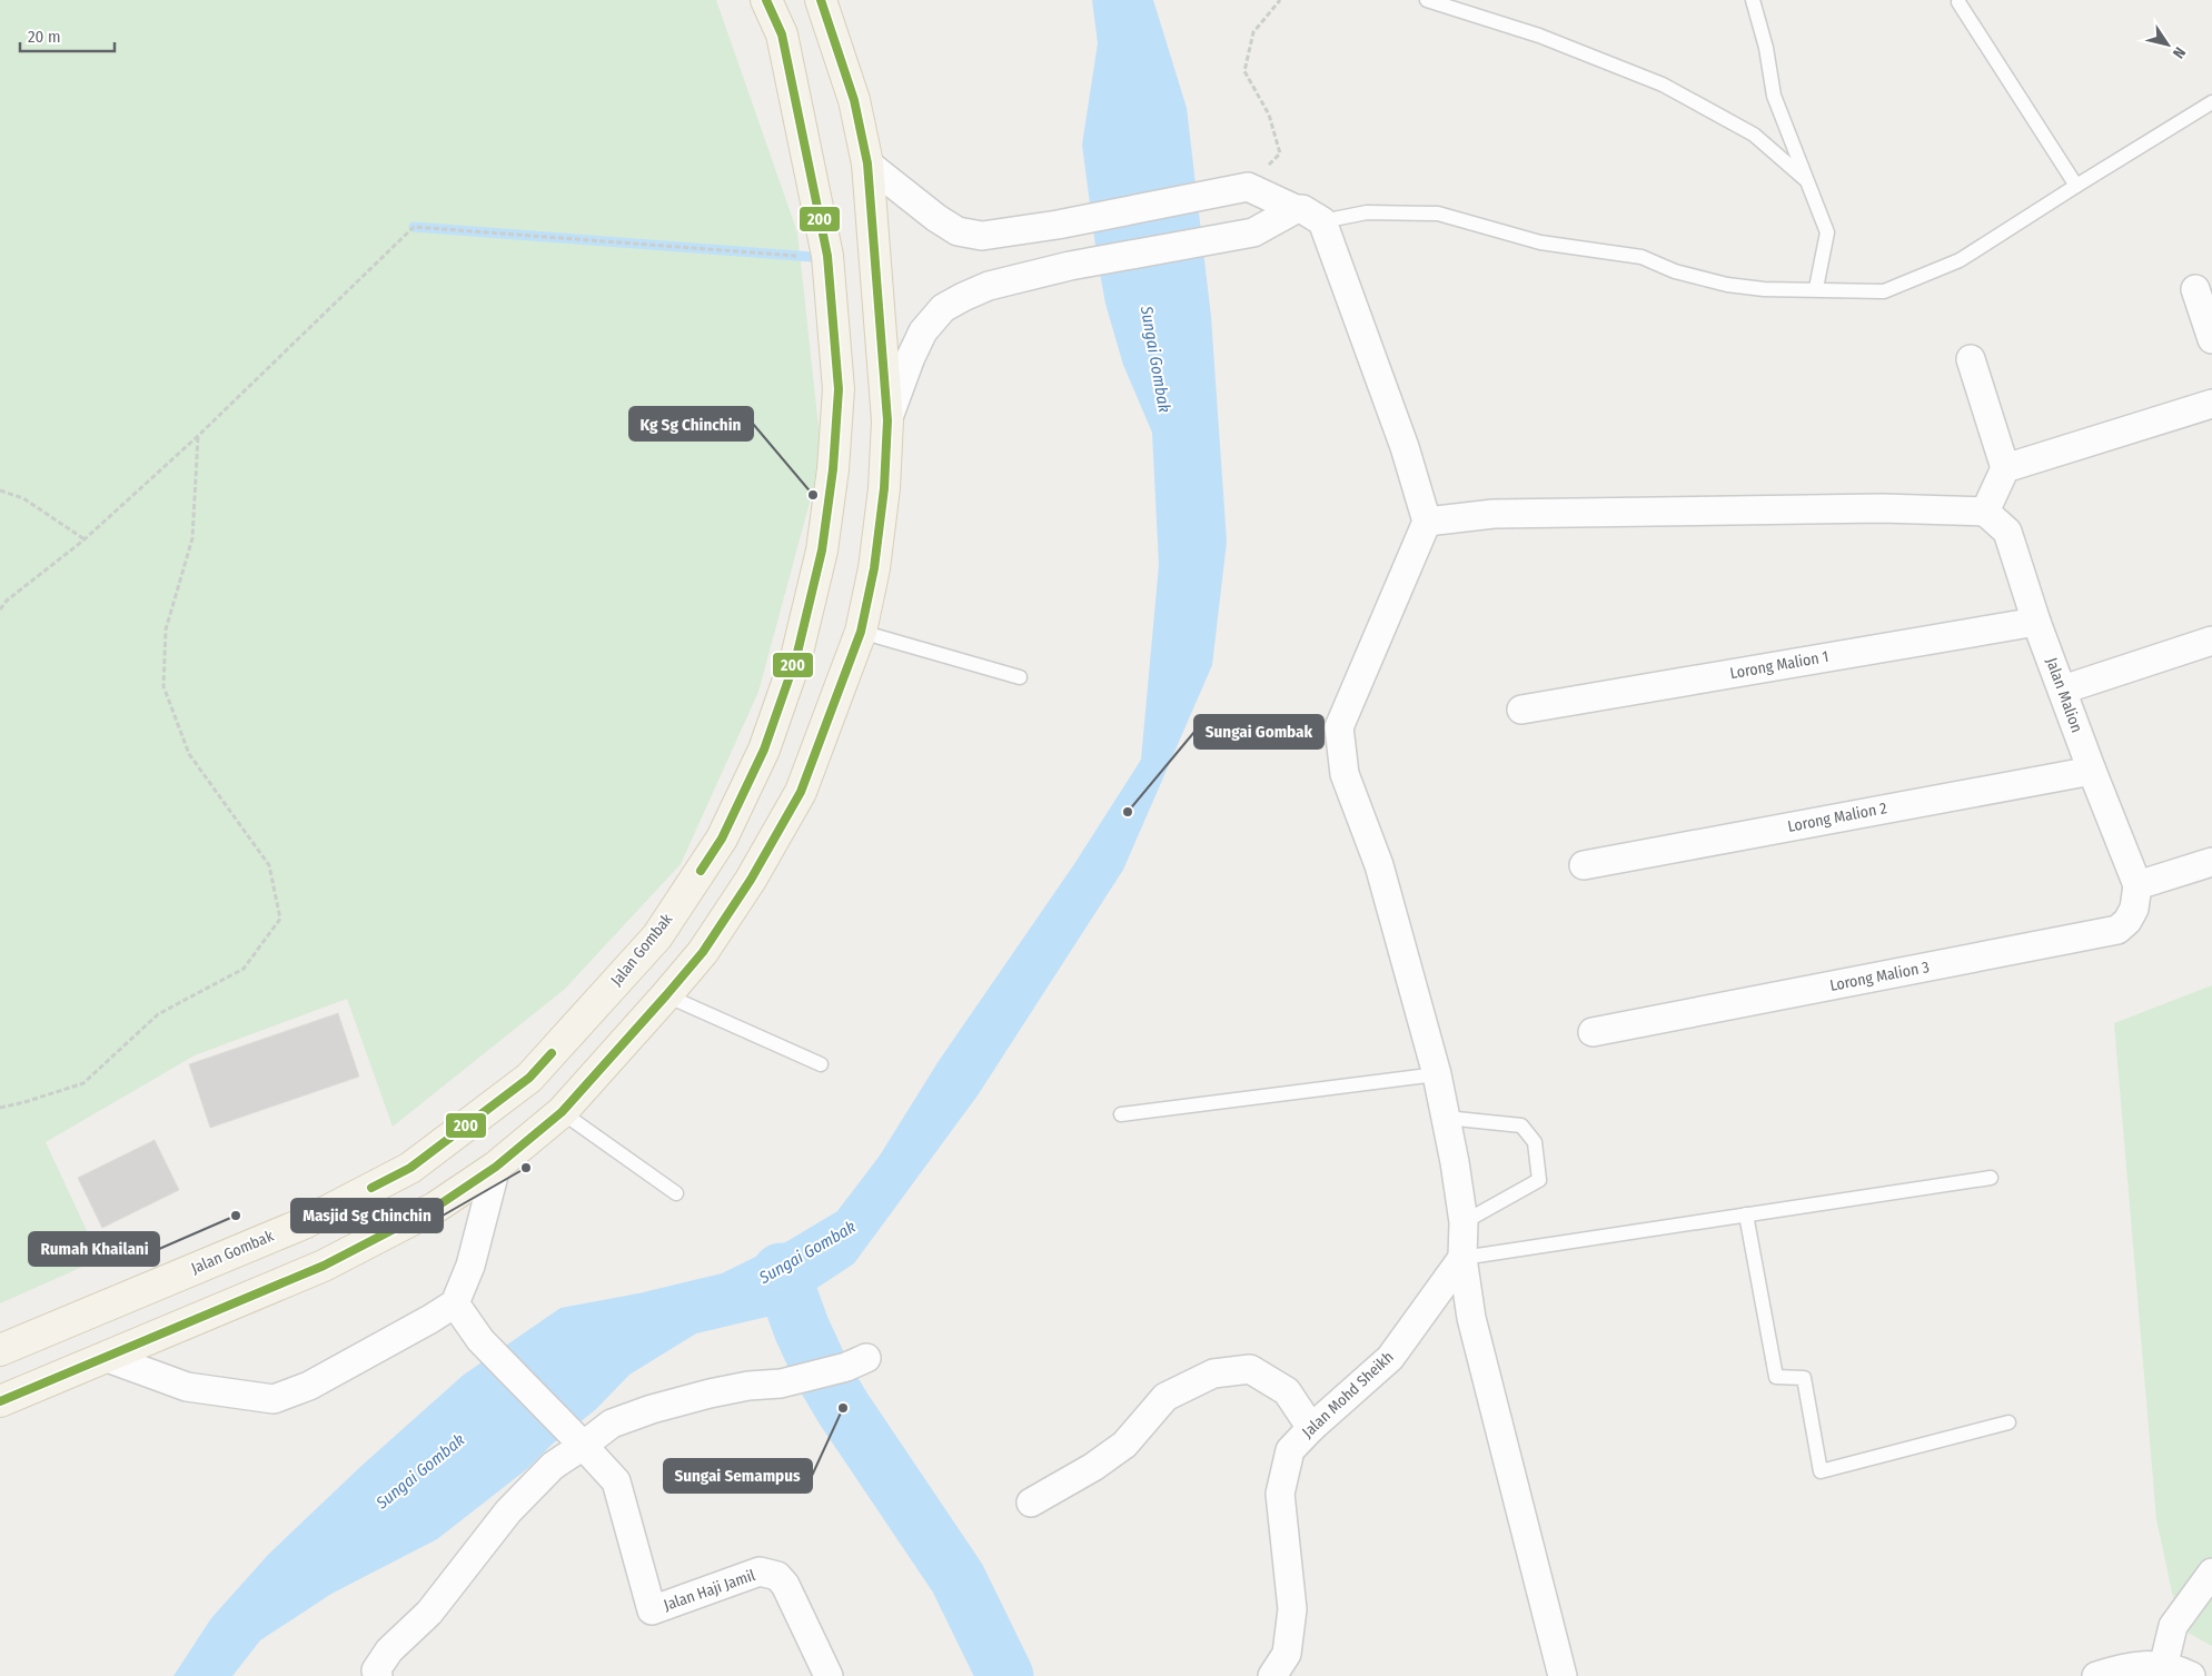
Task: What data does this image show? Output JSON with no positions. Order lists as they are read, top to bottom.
{
  "streets": {
    "main road": ["Jalan Gombak"],
    "street": [
      "Lorong Malion 1",
      "Jalan Malion",
      "Lorong Malion 2",
      "Lorong Malion 3",
      "Jalan Mohd Sheikh",
      "Jalan Haji Jamil"
    ]
  },
  "crossings": [
    ["Lorong Malion 1", "Jalan Malion"],
    ["Jalan Malion", "Lorong Malion 2"],
    ["Jalan Malion", "Lorong Malion 3"]
  ],
  "water": ["Sungai Gombak"],
  "places": [
    "Kg Sg Chinchin",
    "Sungai Gombak",
    "Masjid Sg Chinchin",
    "Rumah Khailani",
    "Sungai Semampus"
  ],
  "lines": ["transit line 200"],
  "scale_bar": "20 m",
  "north": "bottom right"
}
